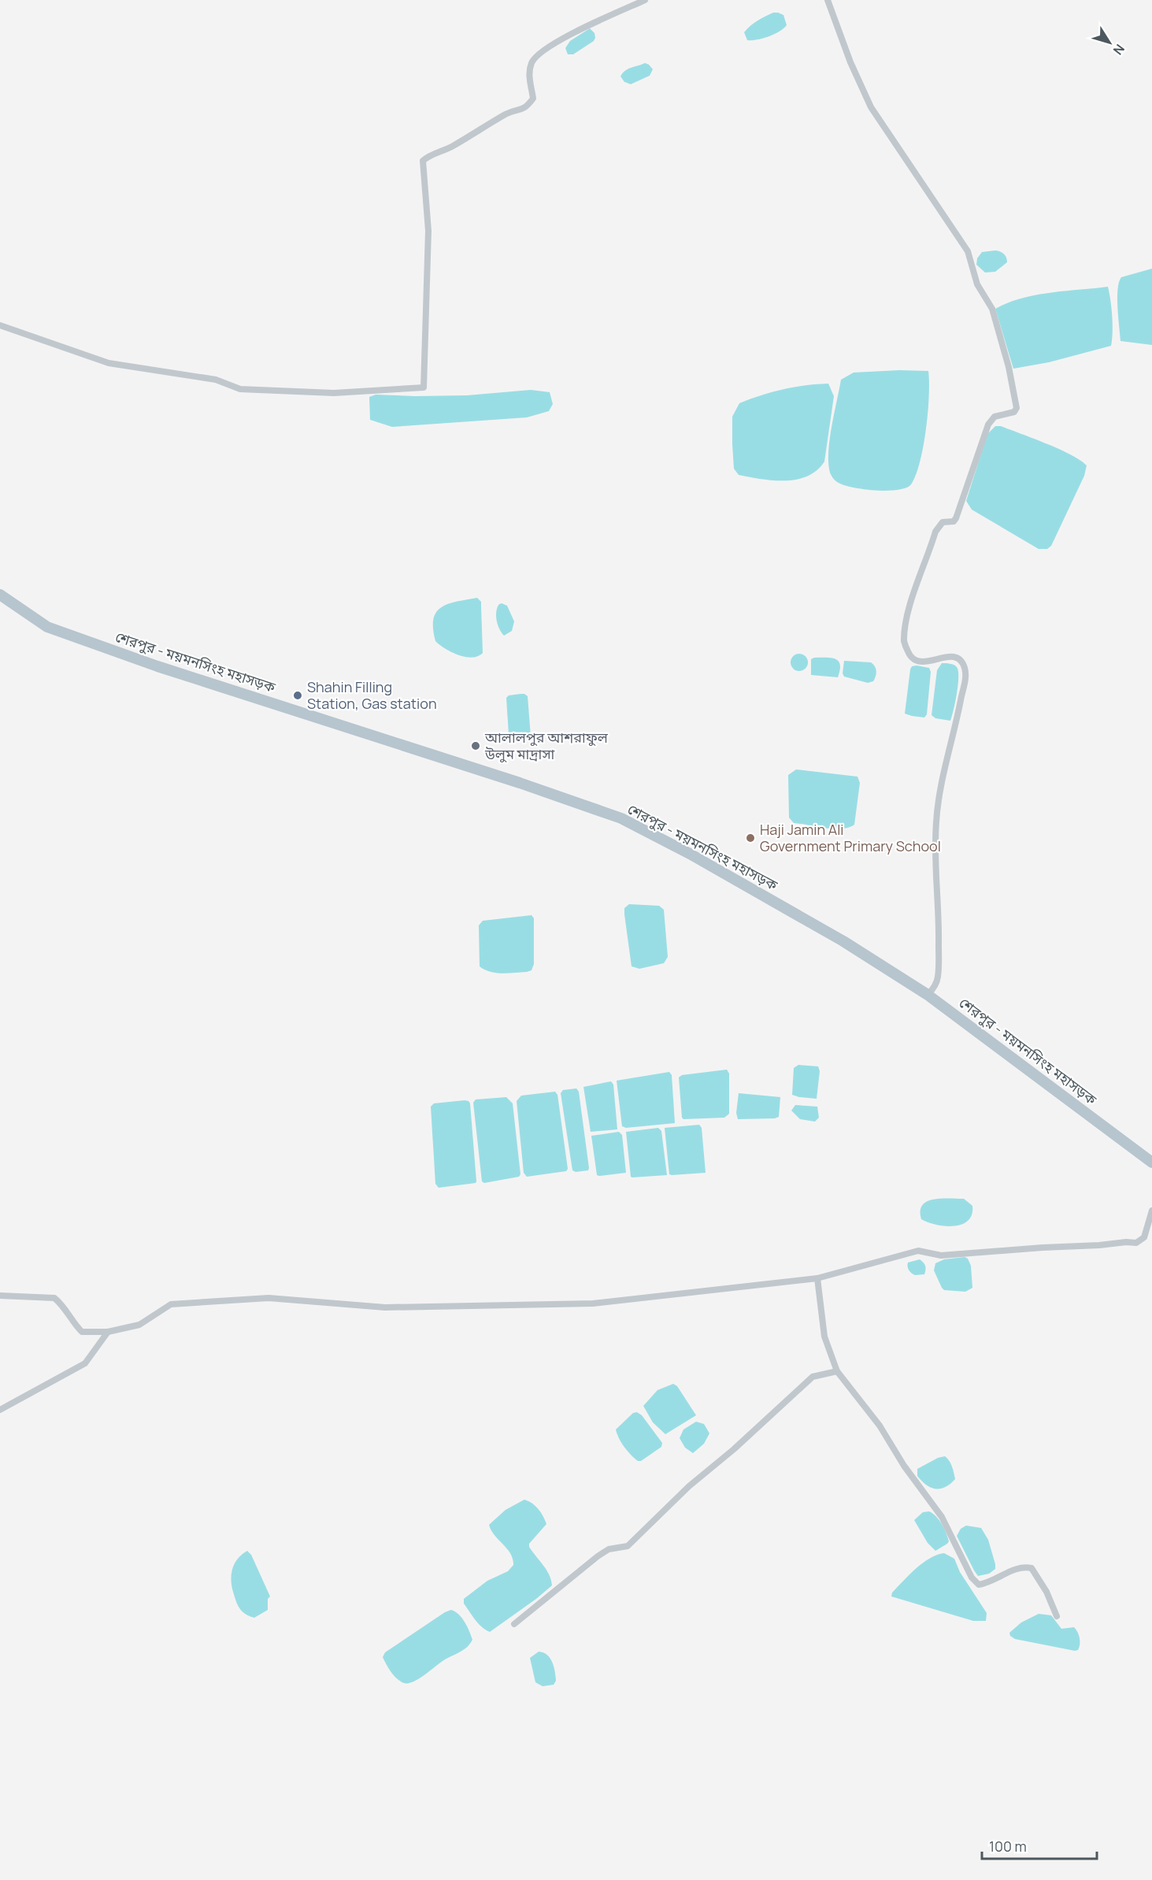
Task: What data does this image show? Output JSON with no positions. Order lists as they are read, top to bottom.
{
  "streets": {
    "main road": ["শেরপুর - ময়মনসিংহ মহাসড়ক"]
  },
  "places": ["Shahin Filling Station, Gas station", "আলালপুর আশরাফুল উলুম মাদ্রাসা", "Haji Jamin Ali Government Primary School"],
  "scale_bar": "100 m",
  "north": "bottom right"
}
